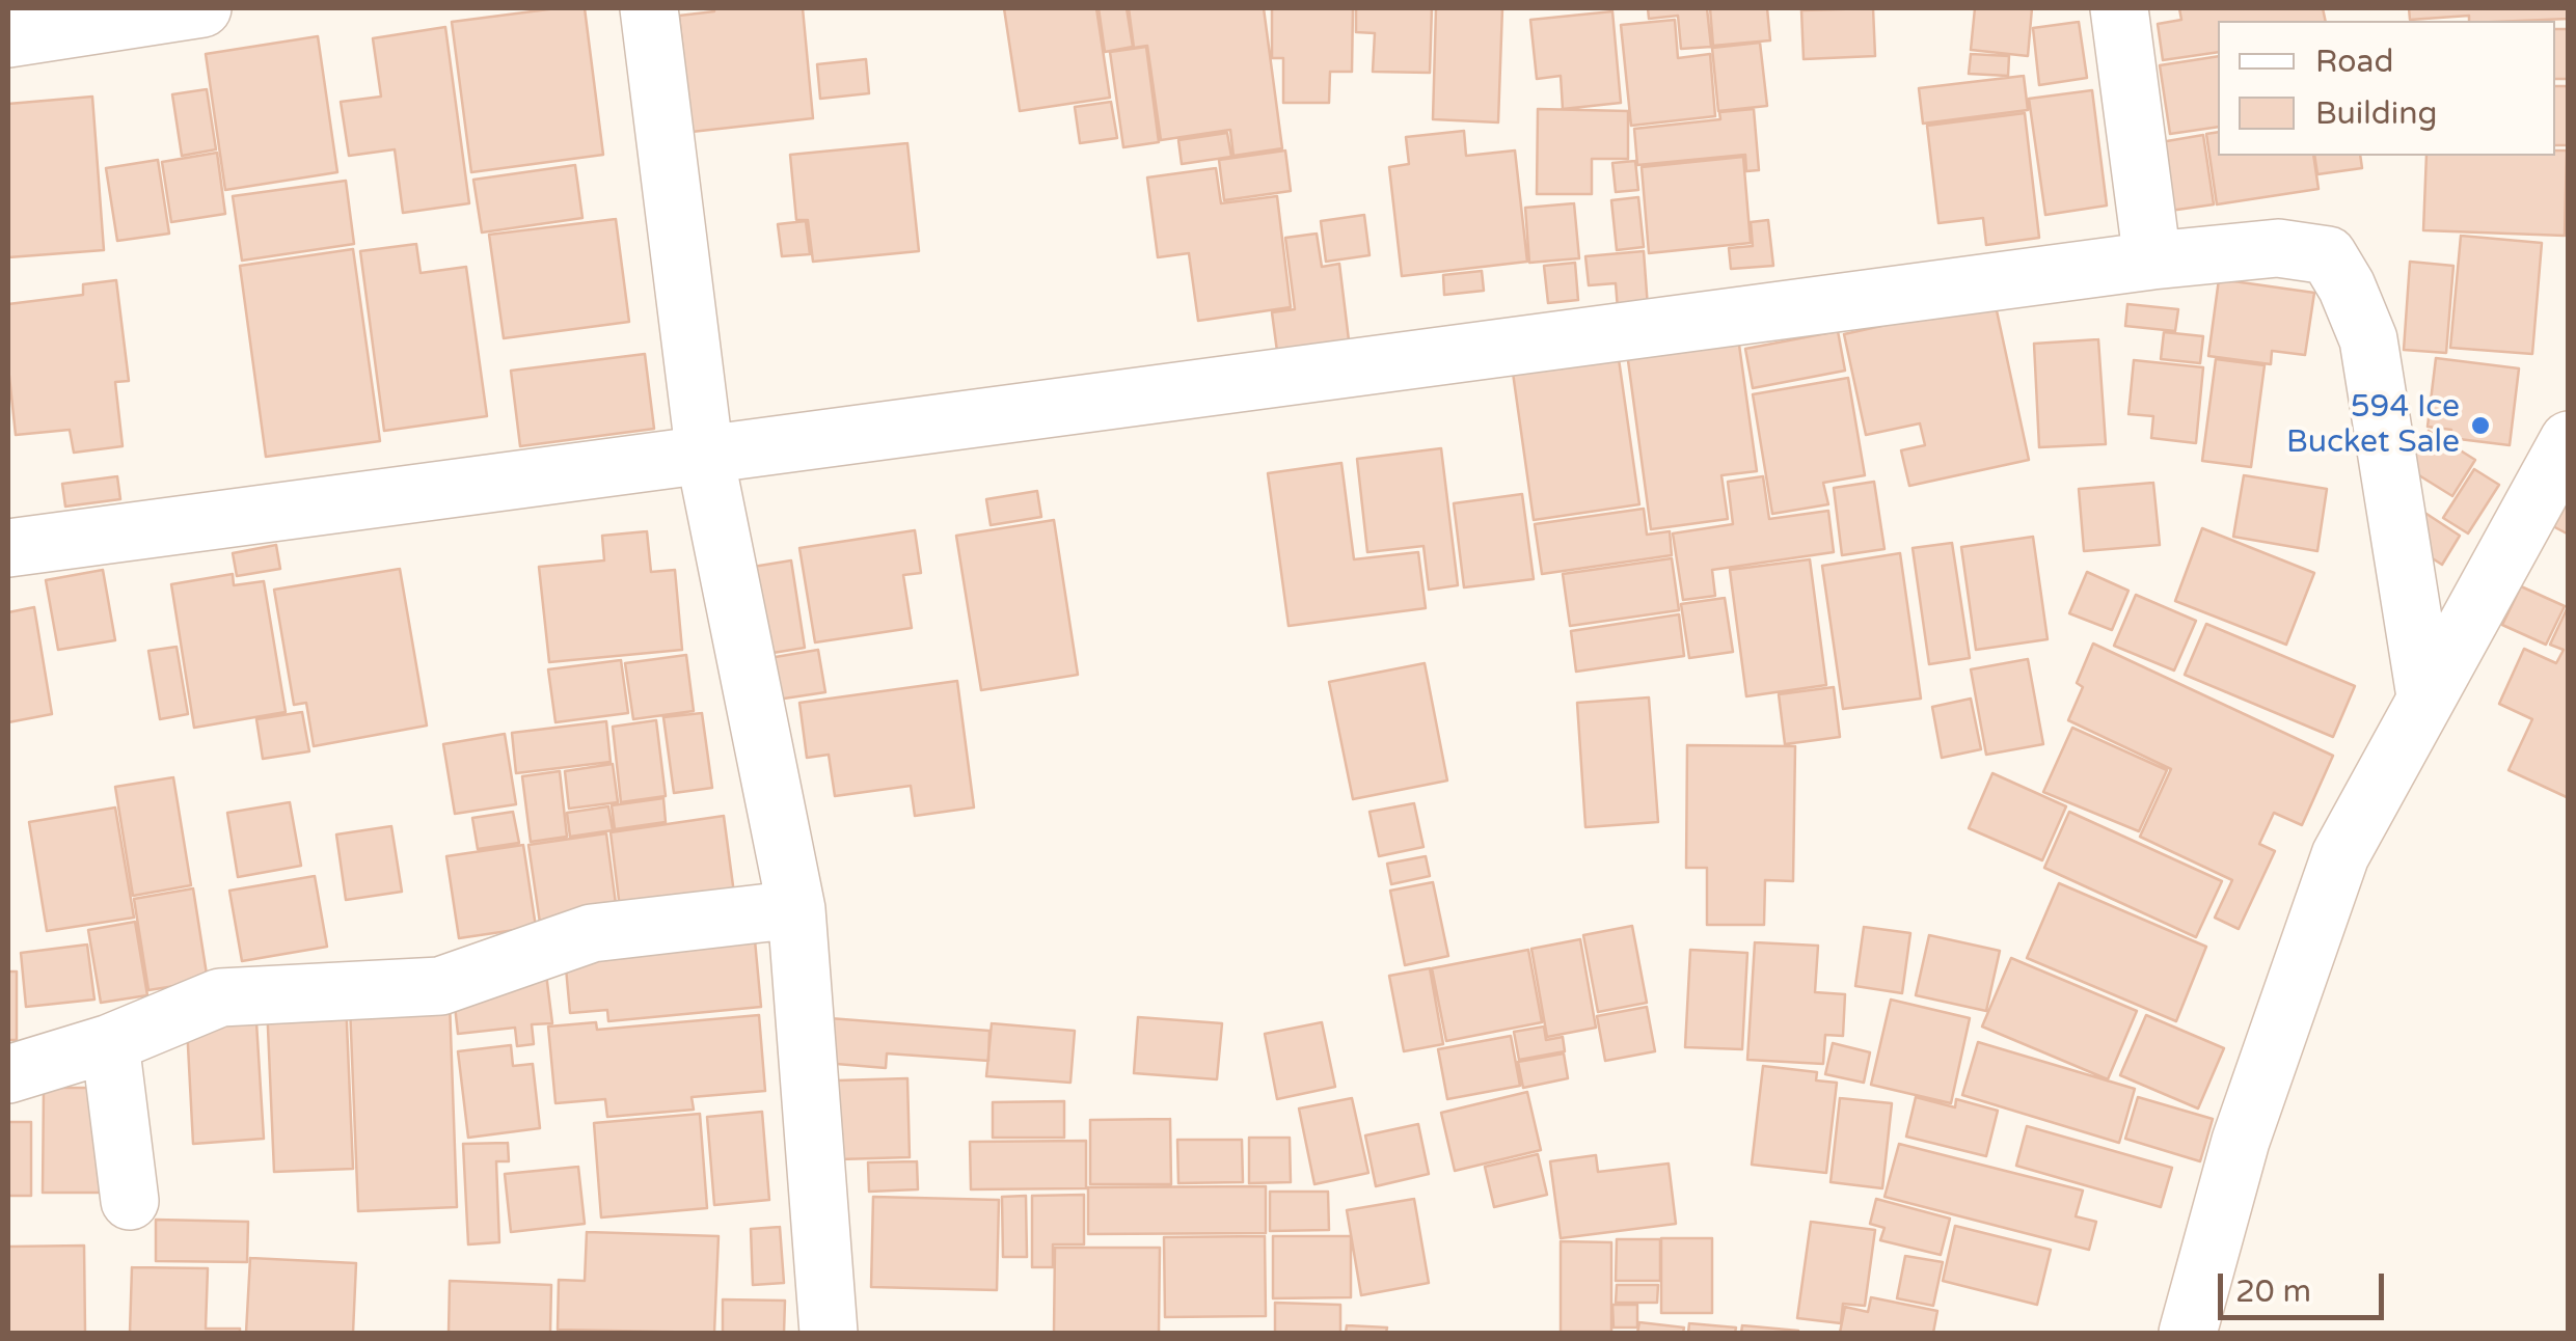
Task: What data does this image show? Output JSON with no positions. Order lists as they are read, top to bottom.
{
  "places": ["594 Ice Bucket Sale"],
  "legend": ["Road", "Building"],
  "scale_bar": "20 m"
}
